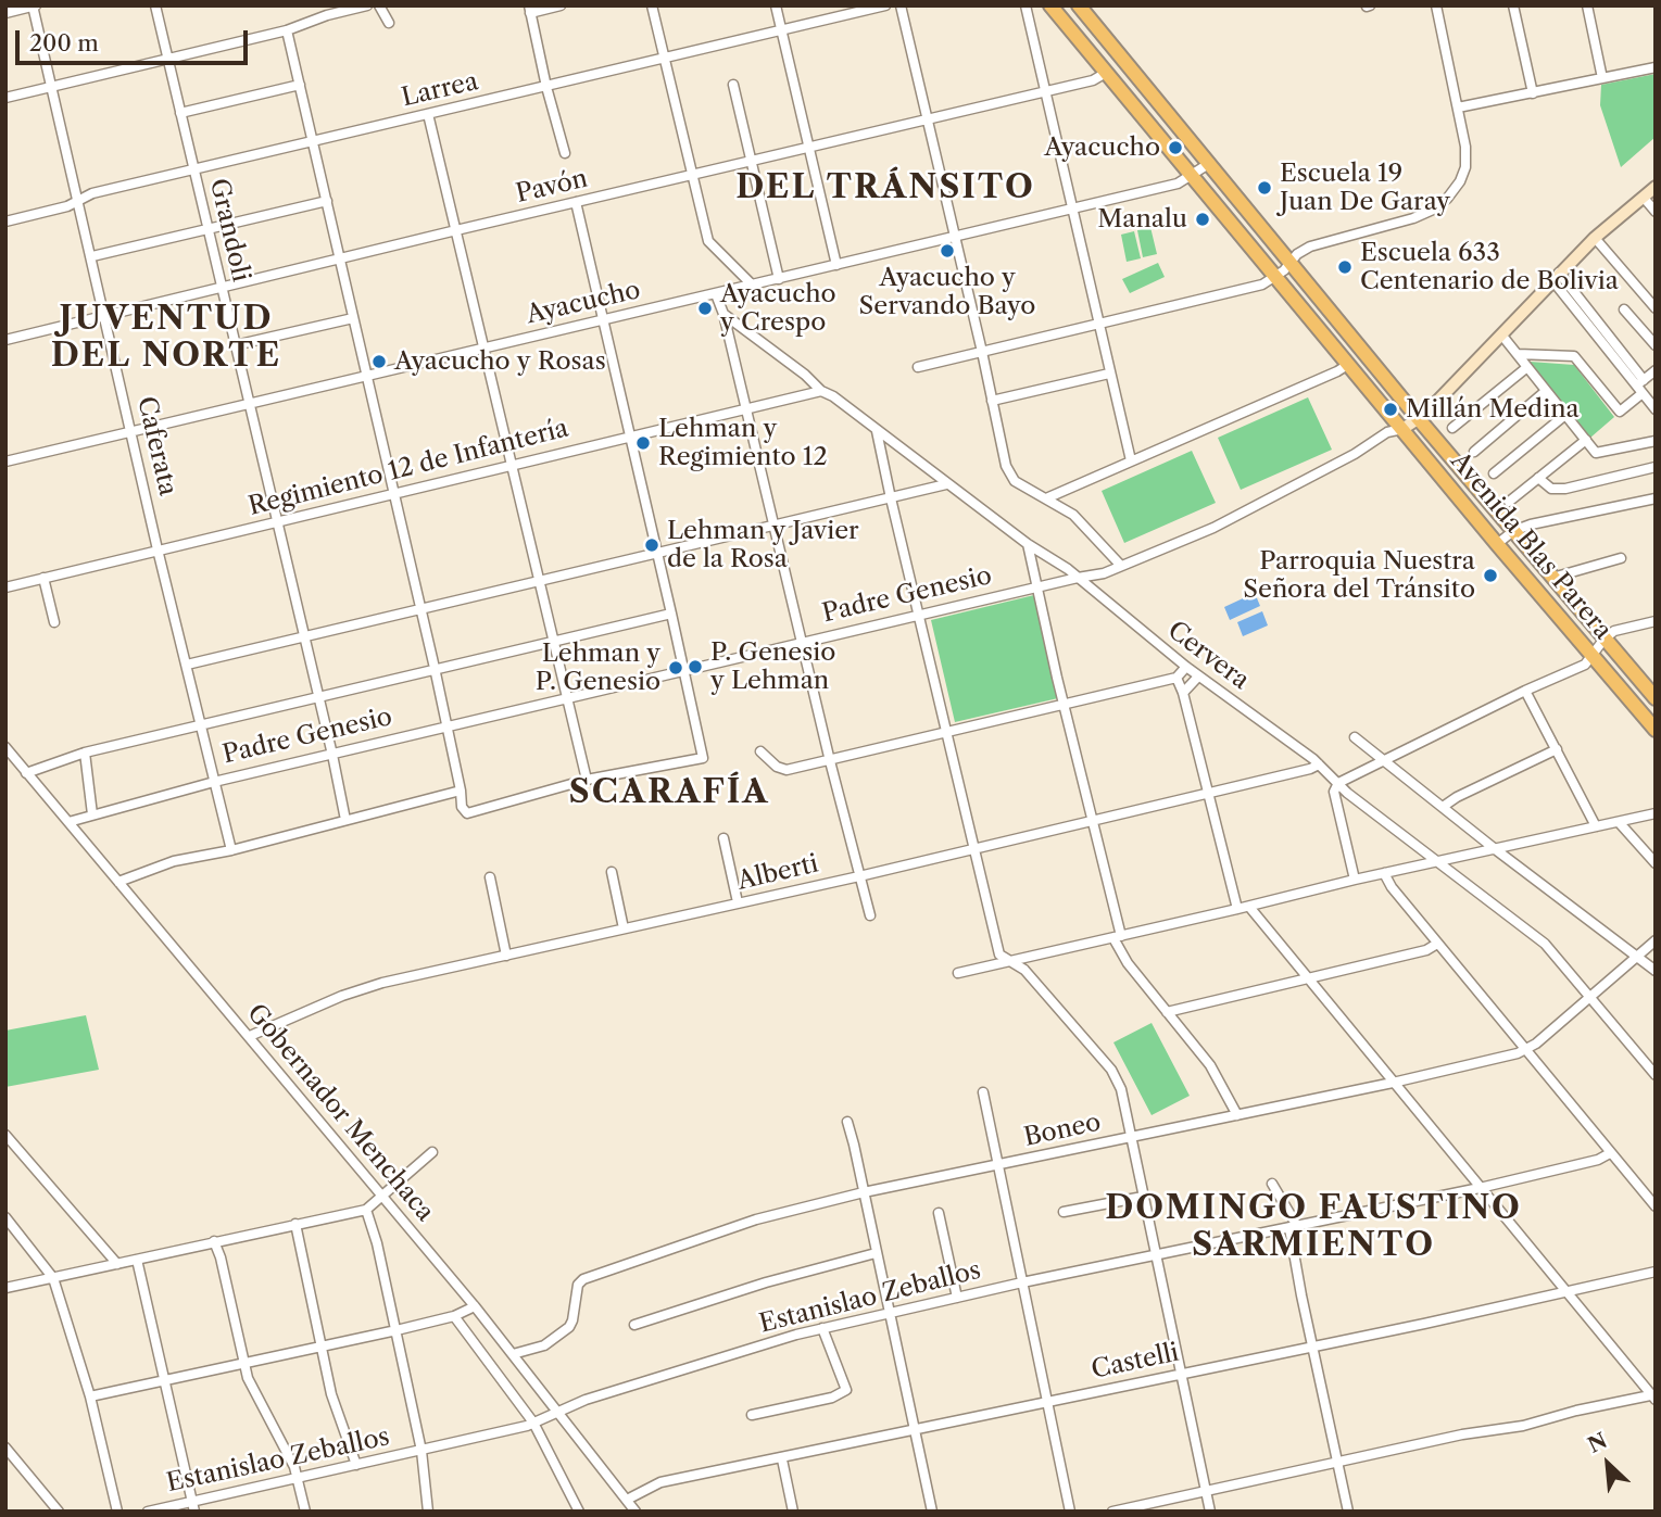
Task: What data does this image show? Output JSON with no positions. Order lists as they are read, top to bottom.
{
  "streets": {
    "main road": ["Avenida Blas Parera"],
    "street": [
      "Larrea",
      "Pavón",
      "Grandoli",
      "Ayacucho",
      "Caferata",
      "Regimiento 12 de Infantería",
      "Padre Genesio",
      "Cervera",
      "Alberti",
      "Gobernador Menchaca",
      "Boneo",
      "Estanislao Zeballos",
      "Castelli"
    ]
  },
  "crossings": [
    ["Larrea", "Grandoli"],
    ["Larrea", "Caferata"],
    ["Pavón", "Grandoli"],
    ["Pavón", "Caferata"],
    ["Pavón", "Avenida Blas Parera"],
    ["Grandoli", "Ayacucho"],
    ["Grandoli", "Regimiento 12 de Infantería"],
    ["Grandoli", "Padre Genesio"],
    ["Ayacucho", "Caferata"],
    ["Ayacucho", "Avenida Blas Parera"],
    ["Caferata", "Regimiento 12 de Infantería"],
    ["Caferata", "Padre Genesio"],
    ["Regimiento 12 de Infantería", "Cervera"],
    ["Avenida Blas Parera", "Padre Genesio"],
    ["Padre Genesio", "Cervera"],
    ["Padre Genesio", "Gobernador Menchaca"],
    ["Cervera", "Alberti"],
    ["Cervera", "Boneo"],
    ["Alberti", "Gobernador Menchaca"],
    ["Gobernador Menchaca", "Boneo"],
    ["Gobernador Menchaca", "Estanislao Zeballos"],
    ["Gobernador Menchaca", "Castelli"]
  ],
  "districts": [
    "DEL TRÁNSITO",
    "JUVENTUD DEL NORTE",
    "SCARAFÍA",
    "DOMINGO FAUSTINO SARMIENTO"
  ],
  "places": [
    "Ayacucho",
    "Escuela 19 Juan De Garay",
    "Manalu",
    "Ayacucho y Servando Bayo",
    "Escuela 633 Centenario de Bolivia",
    "Ayacucho y Crespo",
    "Ayacucho y Rosas",
    "Millán Medina",
    "Lehman y Regimiento 12",
    "Lehman y Javier de la Rosa",
    "Parroquia Nuestra Señora del Tránsito",
    "P. Genesio y Lehman",
    "Lehman y P. Genesio"
  ],
  "scale_bar": "200 m",
  "north": "top left"
}
